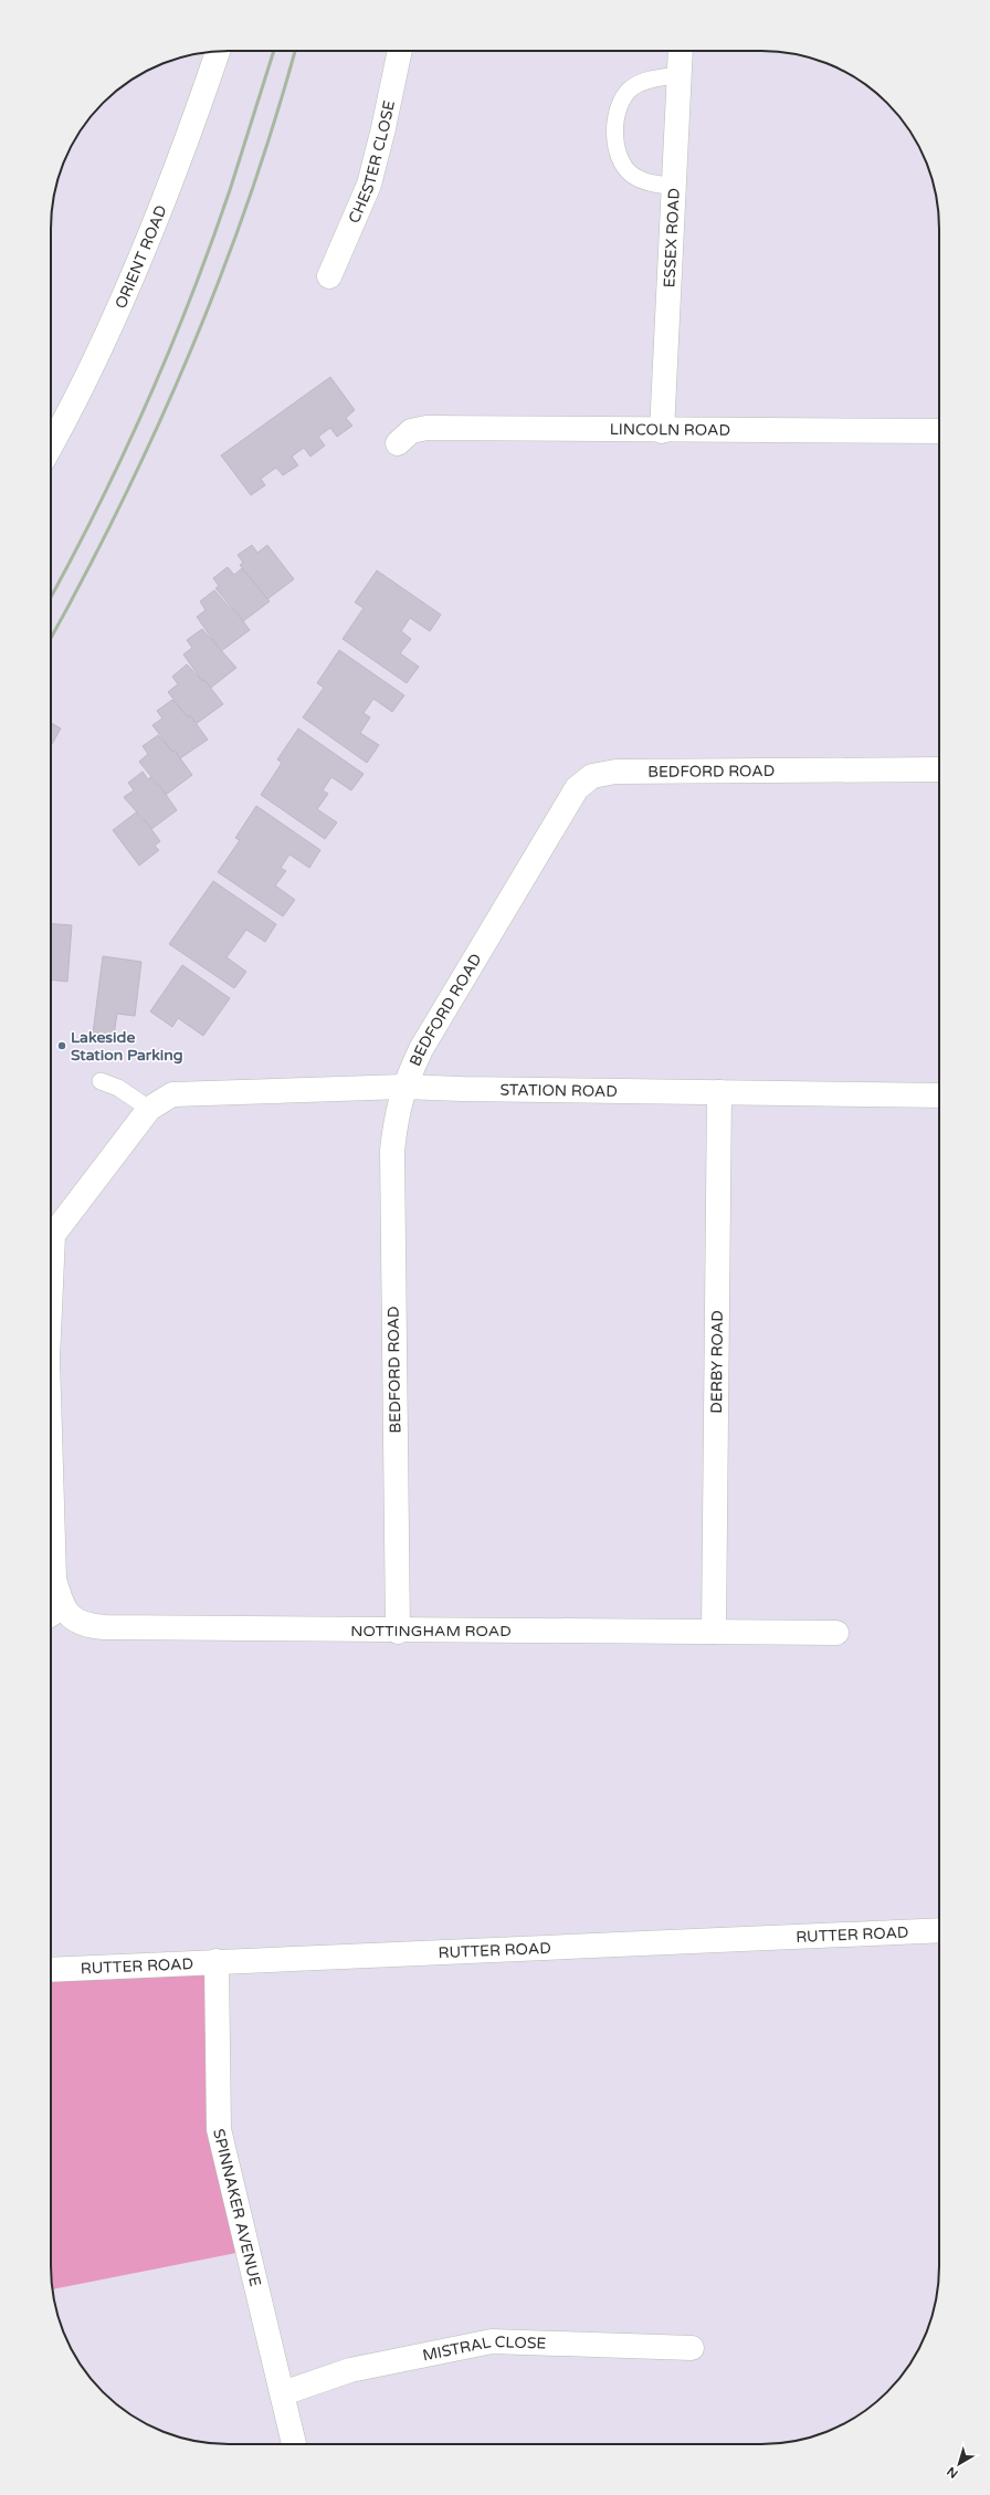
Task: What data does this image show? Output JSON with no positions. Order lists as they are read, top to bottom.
{
  "streets": {
    "street": [
      "CHESTER CLOSE",
      "ESSEX ROAD",
      "ORIENT ROAD",
      "LINCOLN ROAD",
      "BEDFORD ROAD",
      "STATION ROAD",
      "DERBY ROAD",
      "NOTTINGHAM ROAD",
      "RUTTER ROAD",
      "SPINNAKER AVENUE",
      "MISTRAL CLOSE"
    ]
  },
  "crossings": [
    ["ESSEX ROAD", "LINCOLN ROAD"],
    ["BEDFORD ROAD", "STATION ROAD"],
    ["BEDFORD ROAD", "NOTTINGHAM ROAD"],
    ["STATION ROAD", "DERBY ROAD"],
    ["STATION ROAD", "NOTTINGHAM ROAD"],
    ["DERBY ROAD", "NOTTINGHAM ROAD"],
    ["RUTTER ROAD", "SPINNAKER AVENUE"],
    ["SPINNAKER AVENUE", "MISTRAL CLOSE"]
  ],
  "places": ["Lakeside Station Parking"],
  "north": "bottom left"
}
